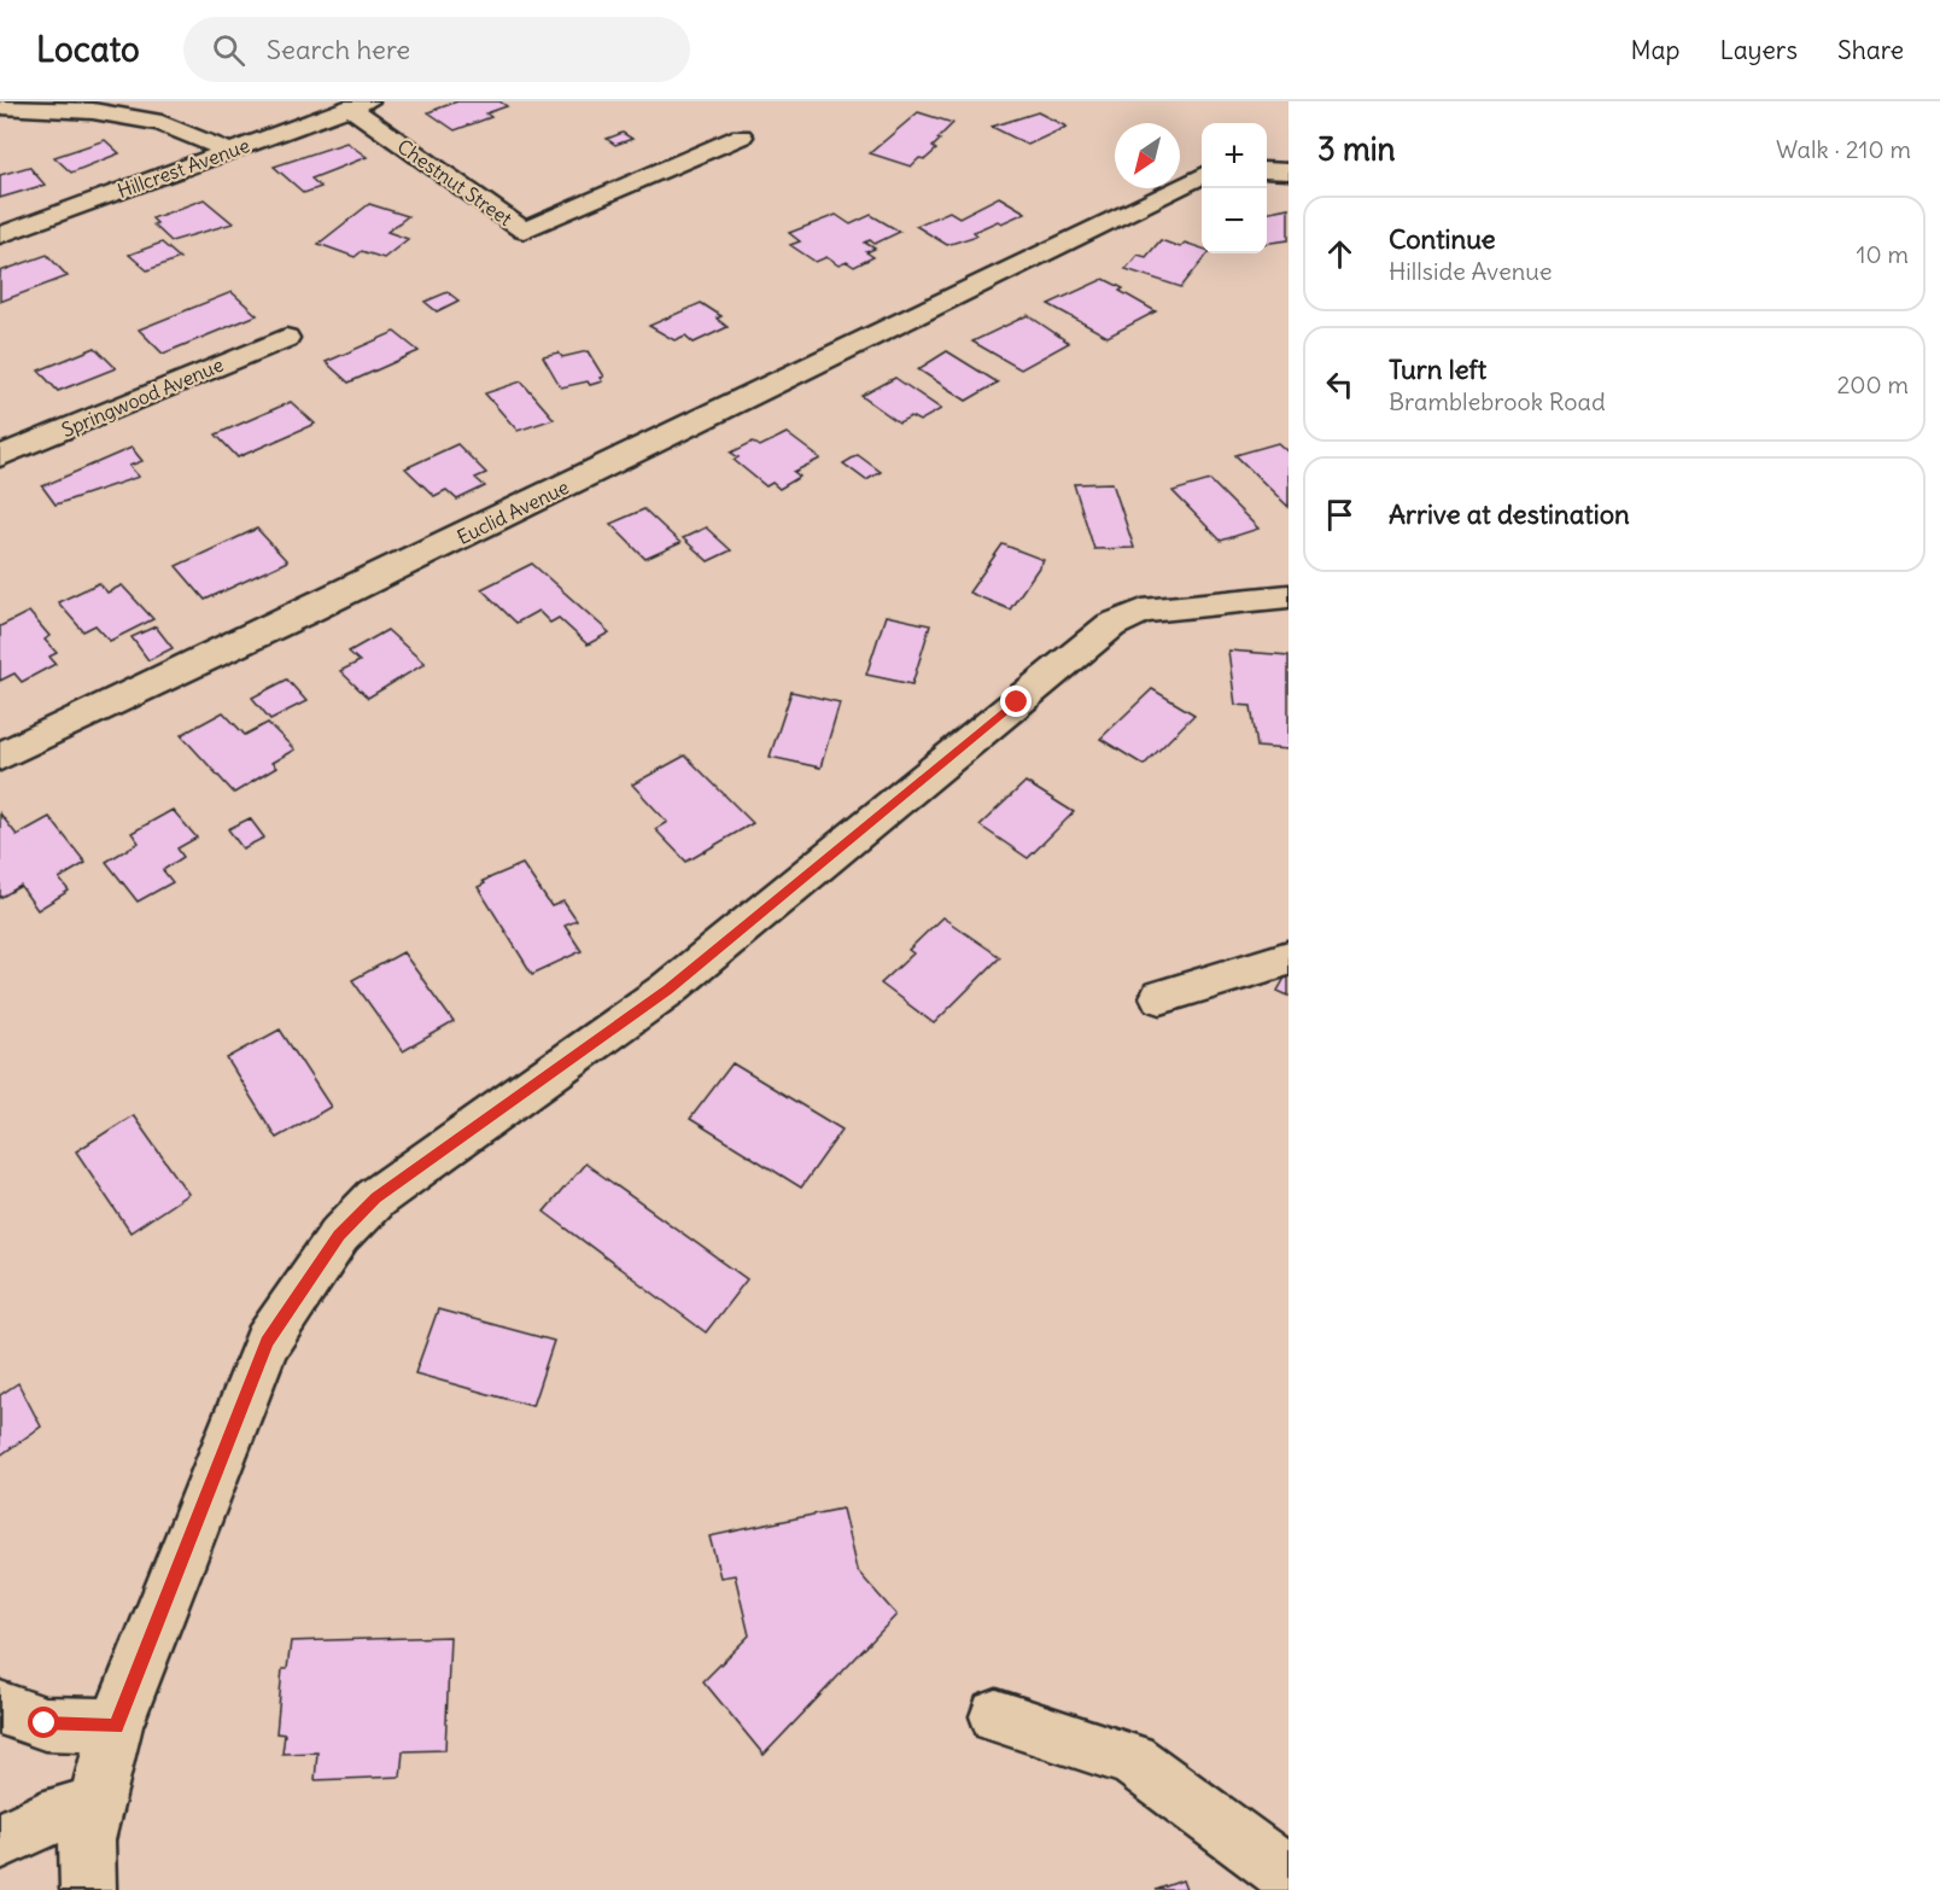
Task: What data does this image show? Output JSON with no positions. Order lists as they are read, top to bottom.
{
  "streets": {
    "street": [
      "Hillcrest Avenue",
      "Chestnut Street",
      "Springwood Avenue",
      "Euclid Avenue"
    ]
  },
  "crossings": [
    ["Hillcrest Avenue", "Chestnut Street"]
  ],
  "north": "bottom left",
  "page": {
    "header": "Locato",
    "search": "Search here",
    "nav": ["Map", "Layers", "Share"],
    "heading": ["3 min", "Walk · 210 m"],
    "map_buttons": ["+", "−"],
    "list": [
      ["Continue", "Hillside Avenue", "10 m"],
      ["Turn left", "Bramblebrook Road", "200 m"],
      "Arrive at destination"
    ]
  }
}
